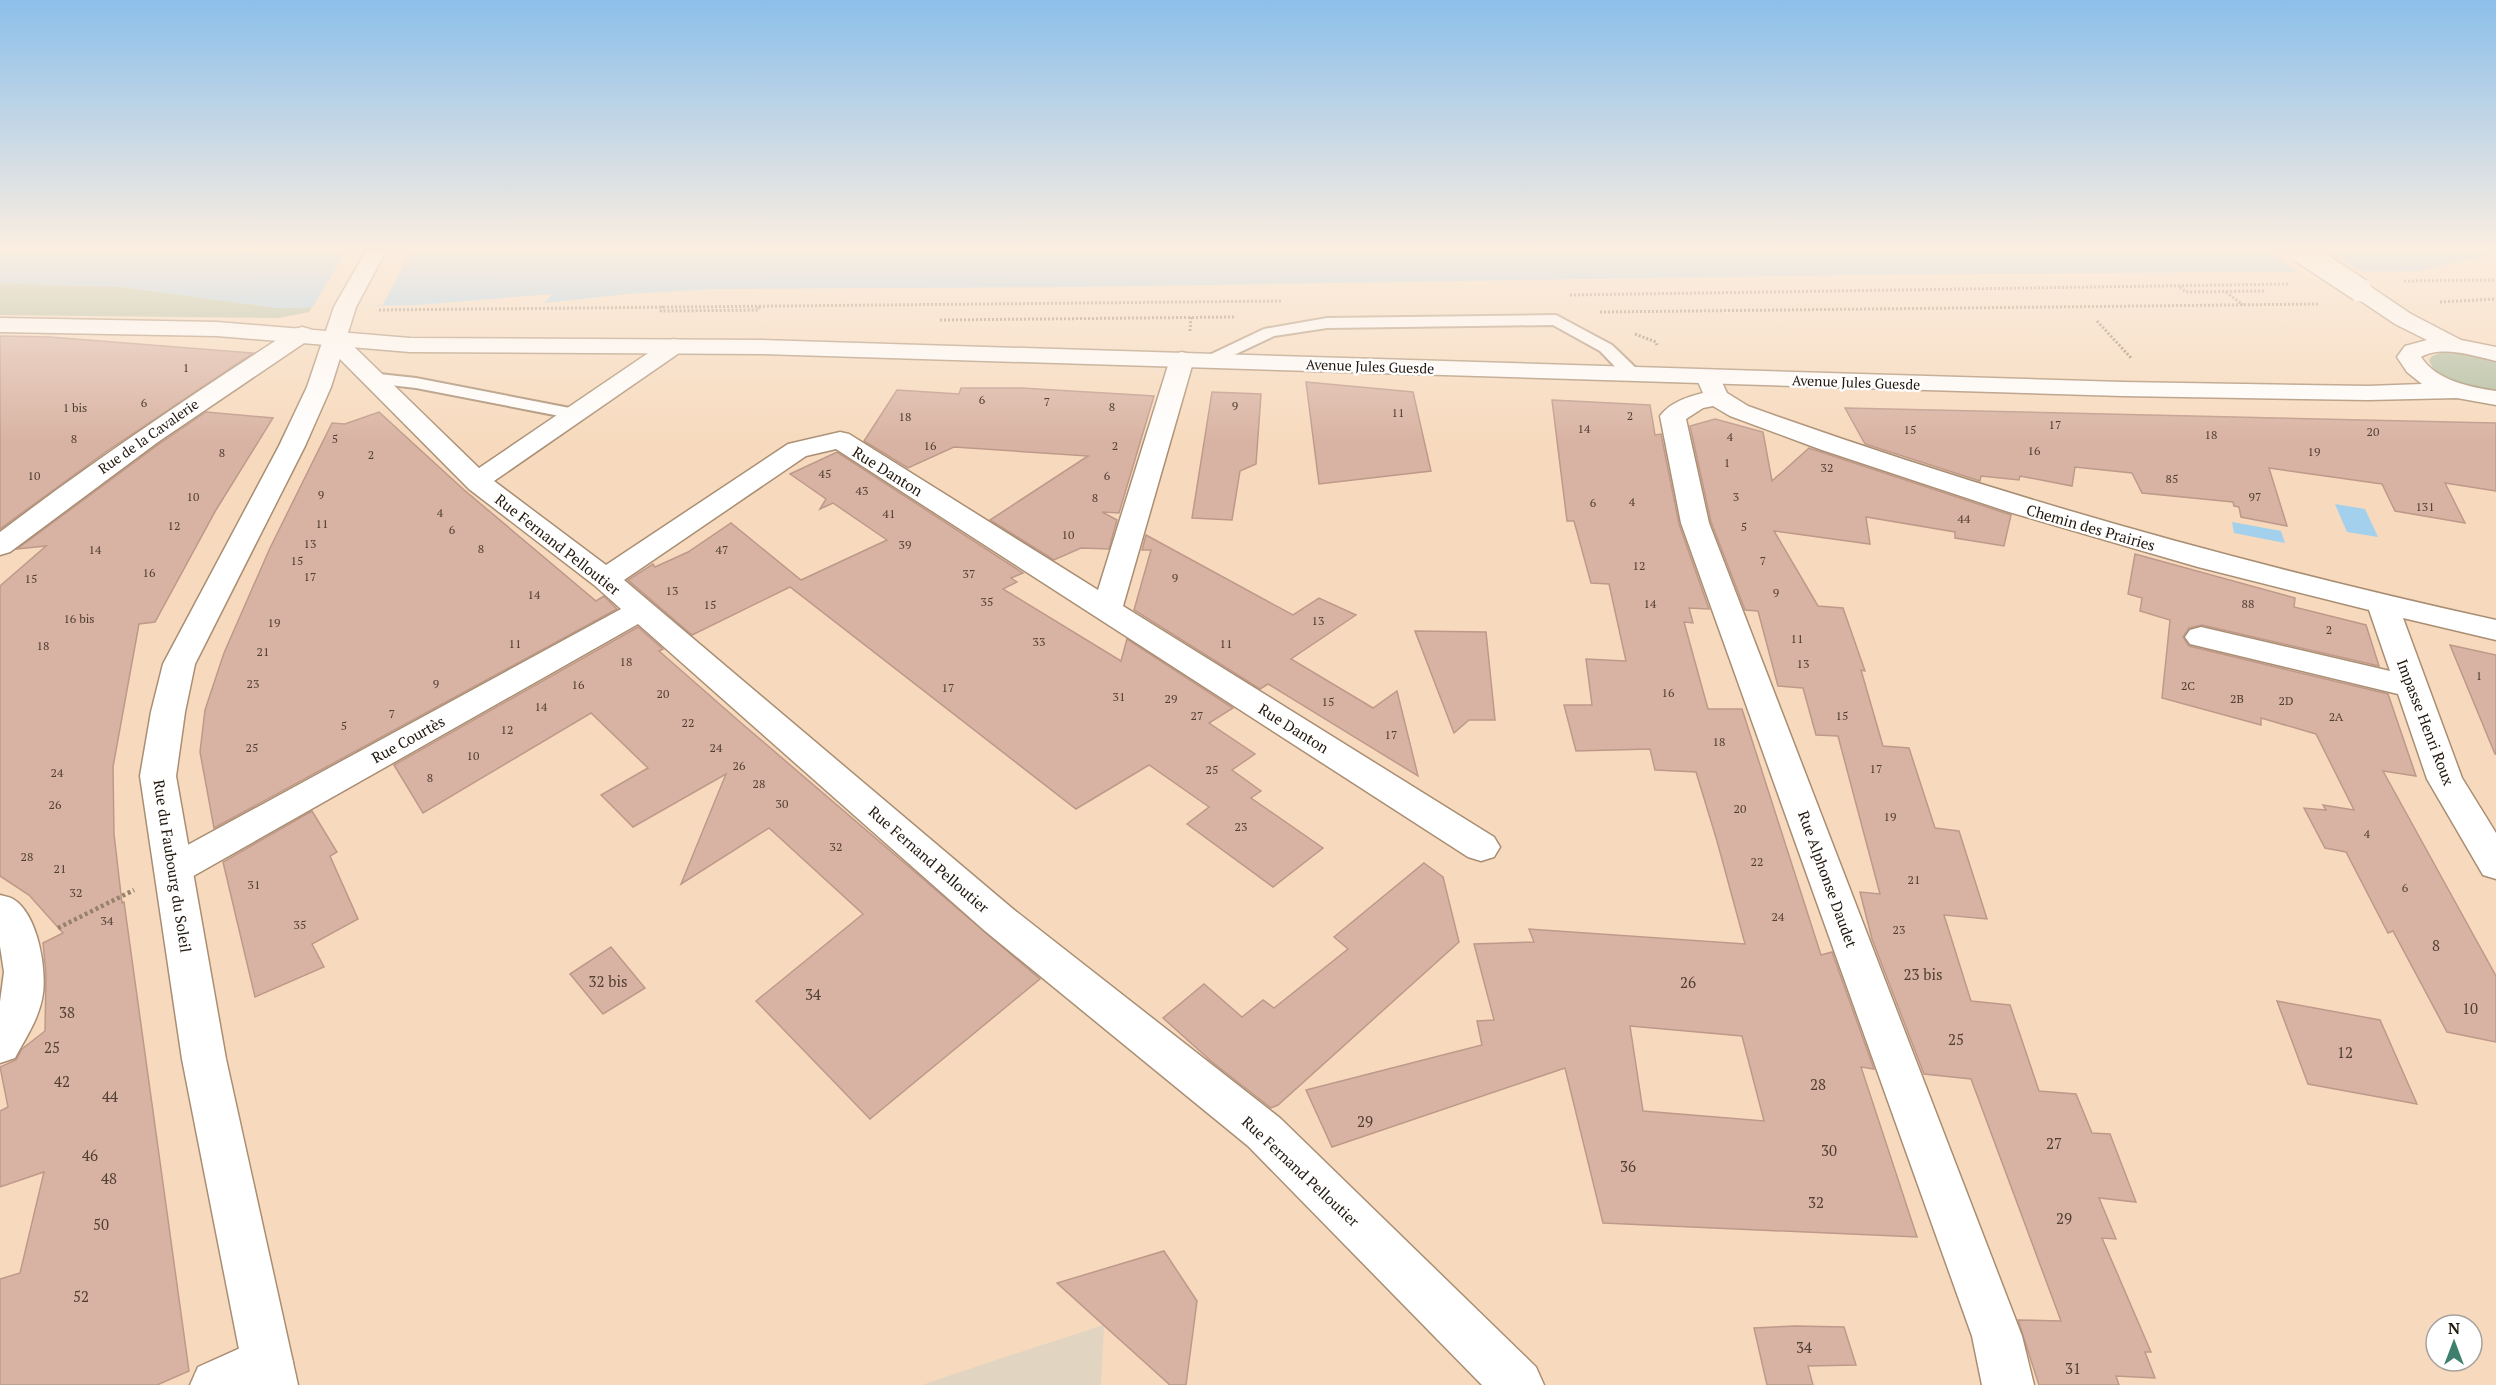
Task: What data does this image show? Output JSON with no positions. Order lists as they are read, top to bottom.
{
  "streets": {
    "street": [
      "Avenue Jules Guesde",
      "Rue de la Cavalerie",
      "Rue Danton",
      "Chemin des Prairies",
      "Rue Fernand Pelloutier",
      "Impasse Henri Roux",
      "Rue Courtès",
      "Rue du Faubourg du Soleil",
      "Rue Alphonse Daudet"
    ]
  },
  "crossings": [
    ["Avenue Jules Guesde", "Rue de la Cavalerie"],
    ["Avenue Jules Guesde", "Chemin des Prairies"],
    ["Avenue Jules Guesde", "Rue Fernand Pelloutier"],
    ["Avenue Jules Guesde", "Rue du Faubourg du Soleil"],
    ["Avenue Jules Guesde", "Rue Alphonse Daudet"],
    ["Rue de la Cavalerie", "Rue Fernand Pelloutier"],
    ["Rue de la Cavalerie", "Rue du Faubourg du Soleil"],
    ["Rue Danton", "Rue Fernand Pelloutier"],
    ["Chemin des Prairies", "Impasse Henri Roux"],
    ["Chemin des Prairies", "Rue Alphonse Daudet"],
    ["Rue Fernand Pelloutier", "Rue Courtès"],
    ["Rue Fernand Pelloutier", "Rue du Faubourg du Soleil"],
    ["Rue Courtès", "Rue du Faubourg du Soleil"]
  ],
  "house_numbers": [
    "1",
    "6",
    "7",
    "6",
    "9",
    "8",
    "1 bis",
    "11",
    "2",
    "18",
    "17",
    "14",
    "15",
    "20",
    "18",
    "4",
    "8",
    "5",
    "16",
    "2",
    "16",
    "19",
    "8",
    "2",
    "1",
    "32",
    "45",
    "10",
    "6",
    "85",
    "43",
    "9",
    "10",
    "3",
    "97",
    "8",
    "4",
    "6",
    "131",
    "4",
    "41",
    "44",
    "11",
    "12",
    "5",
    "6",
    "10",
    "13",
    "39",
    "8",
    "14",
    "47",
    "15",
    "7",
    "12",
    "16",
    "37",
    "17",
    "9",
    "15",
    "13",
    "9",
    "14",
    "35",
    "14",
    "88",
    "15",
    "16 bis",
    "13",
    "19",
    "2",
    "11",
    "33",
    "11",
    "11",
    "18",
    "21",
    "18",
    "13",
    "1",
    "23",
    "9",
    "16",
    "2C",
    "17",
    "16",
    "20",
    "31",
    "29",
    "2B",
    "2D",
    "15",
    "14",
    "7",
    "27",
    "15",
    "2A",
    "22",
    "5",
    "12",
    "17",
    "18",
    "25",
    "24",
    "10",
    "26",
    "17",
    "25",
    "24",
    "8",
    "28",
    "30",
    "26",
    "20",
    "19",
    "23",
    "4",
    "32",
    "28",
    "22",
    "21",
    "21",
    "31",
    "6",
    "32",
    "24",
    "34",
    "35",
    "23",
    "8",
    "23 bis",
    "32 bis",
    "26",
    "34",
    "10",
    "38",
    "25",
    "25",
    "12",
    "42",
    "28",
    "44",
    "29",
    "27",
    "30",
    "46",
    "36",
    "48",
    "32",
    "29",
    "50",
    "52",
    "34",
    "31"
  ],
  "north": "top"
}
